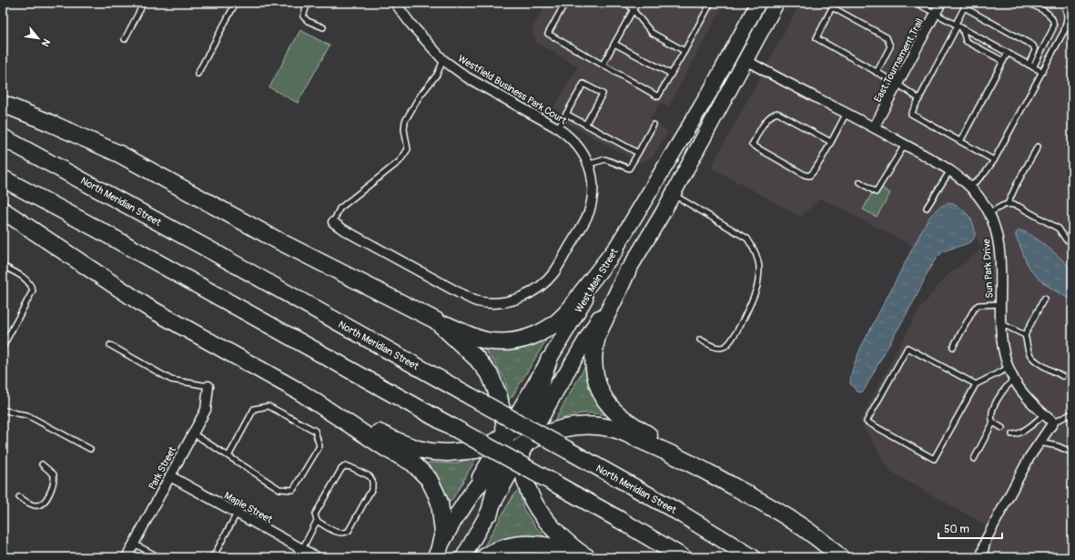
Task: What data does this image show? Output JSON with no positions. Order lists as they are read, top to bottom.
{
  "streets": {
    "highway": ["North Meridian Street"],
    "main road": ["West Main Street"],
    "street": [
      "East Tournament Trail",
      "Westfield Business Park Court",
      "Sun Park Drive",
      "Park Street",
      "Maple Street"
    ]
  },
  "crossings": [
    ["East Tournament Trail", "Sun Park Drive"],
    ["Park Street", "Maple Street"]
  ],
  "scale_bar": "50 m",
  "north": "bottom right"
}
